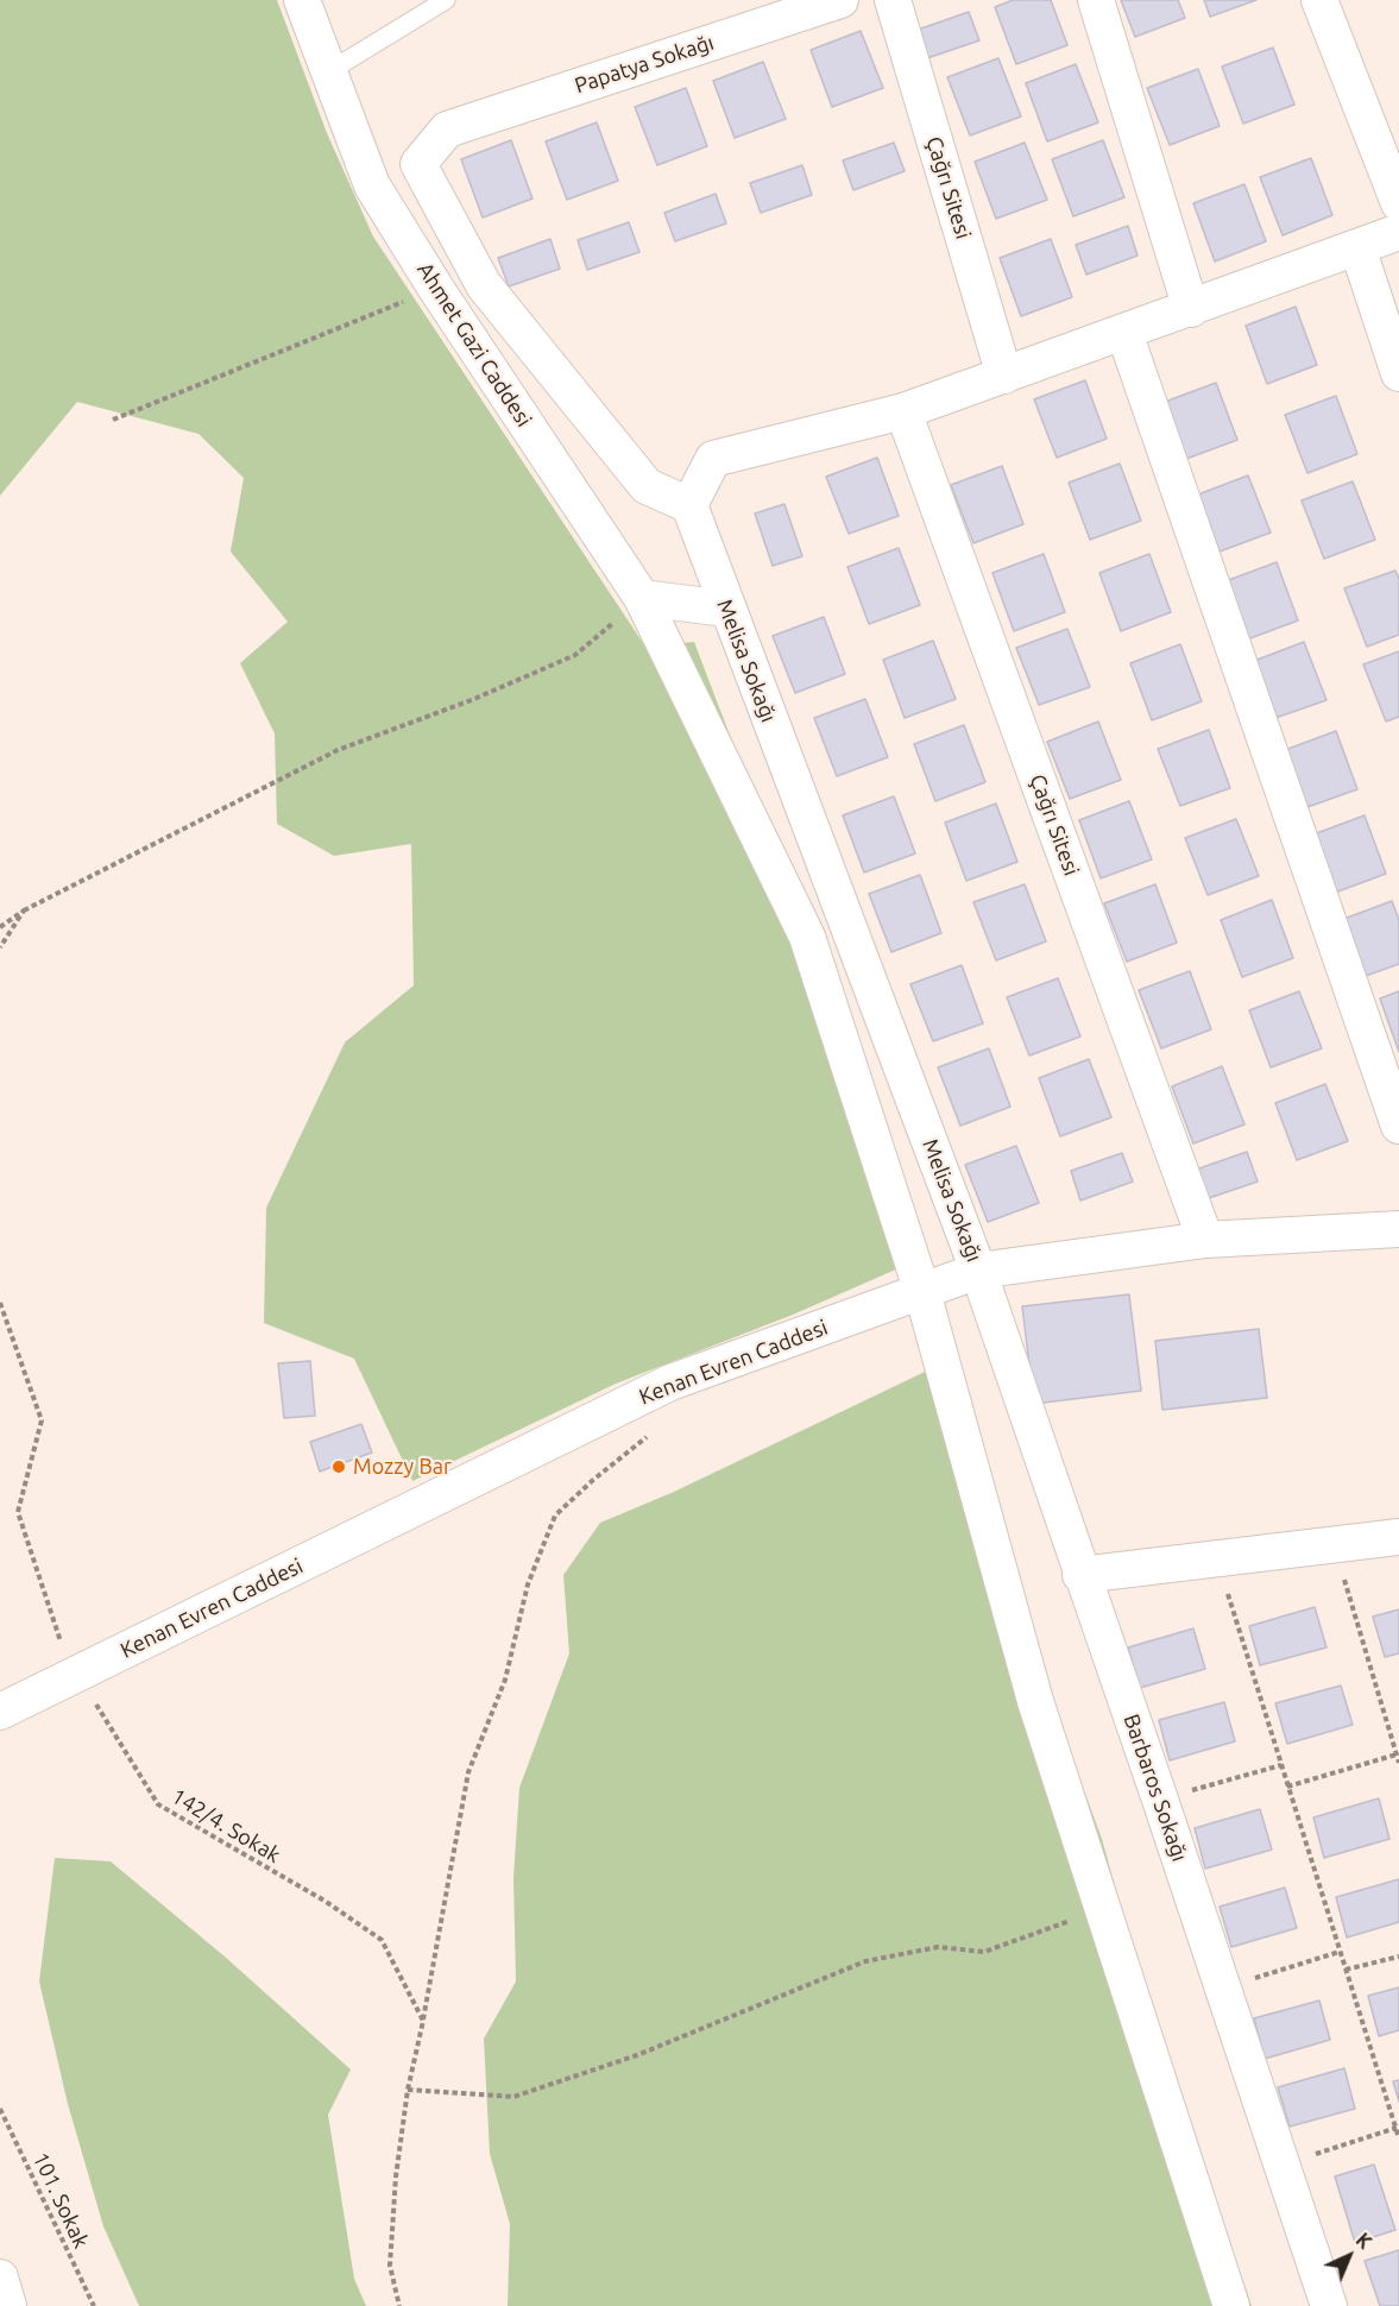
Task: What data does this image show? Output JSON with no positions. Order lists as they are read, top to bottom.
{
  "streets": {
    "street": [
      "Papatya Sokağı",
      "Çağrı Sitesi",
      "Ahmet Gazi Caddesi",
      "Melisa Sokağı",
      "Kenan Evren Caddesi",
      "Barbaros Sokağı"
    ],
    "path": ["142/4. Sokak", "101. Sokak"]
  },
  "crossings": [
    ["Papatya Sokağı", "Melisa Sokağı"],
    ["Çağrı Sitesi", "Kenan Evren Caddesi"],
    ["Ahmet Gazi Caddesi", "Kenan Evren Caddesi"],
    ["Melisa Sokağı", "Kenan Evren Caddesi"],
    ["Melisa Sokağı", "Barbaros Sokağı"],
    ["Kenan Evren Caddesi", "Barbaros Sokağı"],
    ["Kenan Evren Caddesi", "142/4. Sokak"]
  ],
  "places": ["Mozzy Bar"],
  "north": "top right"
}
